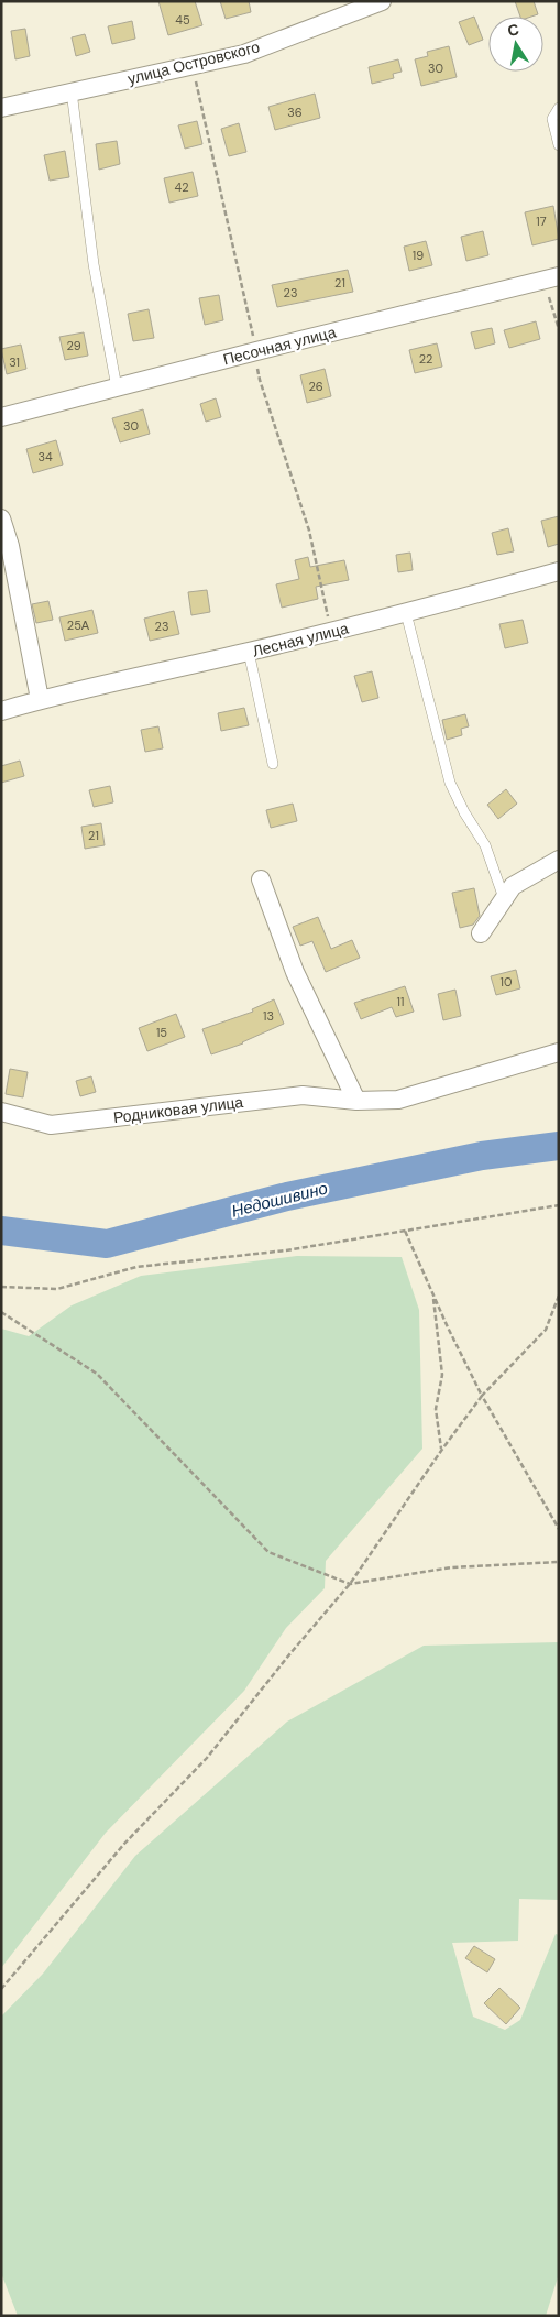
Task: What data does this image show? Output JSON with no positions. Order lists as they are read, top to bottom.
{
  "streets": {
    "street": [
      "улица Островского",
      "Песочная улица",
      "Лесная улица",
      "Родниковая улица"
    ]
  },
  "water": ["Недошивино"],
  "house_numbers": [
    "45",
    "30",
    "36",
    "42",
    "17",
    "19",
    "21",
    "23",
    "29",
    "22",
    "31",
    "26",
    "30",
    "34",
    "25А",
    "23",
    "21",
    "10",
    "11",
    "13",
    "15"
  ],
  "north": "top"
}
